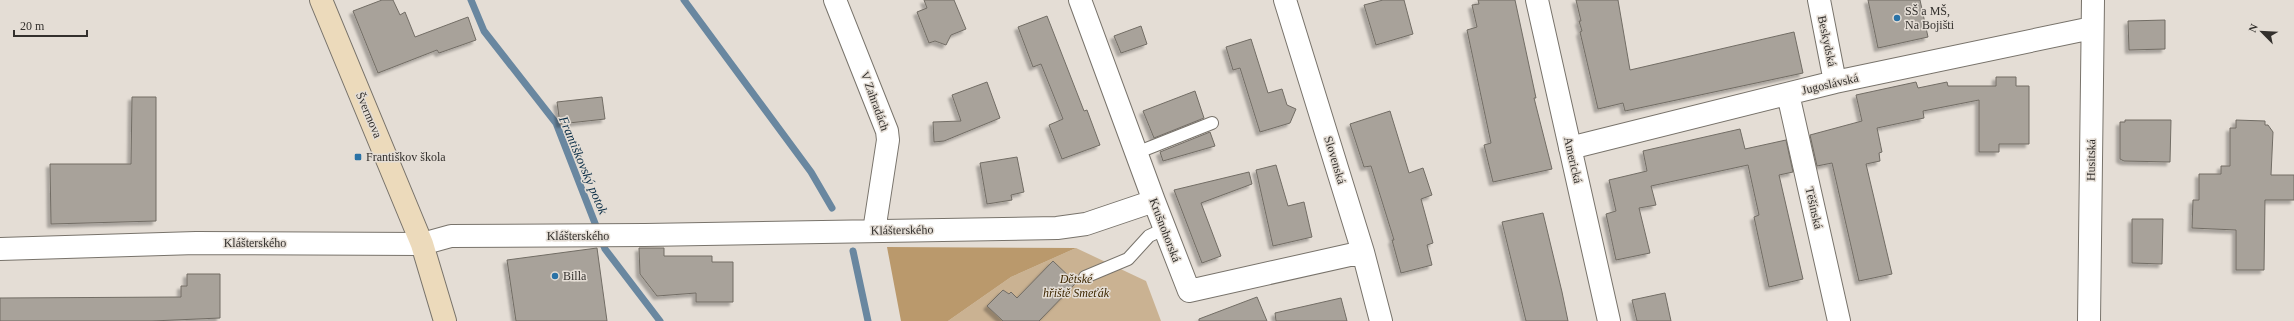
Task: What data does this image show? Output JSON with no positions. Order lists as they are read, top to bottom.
{
  "streets": {
    "street": [
      "Beskydská",
      "Jugoslávská",
      "V Zahradách",
      "Švermova",
      "Slovenská",
      "Americká",
      "Husitská",
      "Těšínská",
      "Klášterského",
      "Krušnohorská"
    ]
  },
  "crossings": [
    ["Beskydská", "Jugoslávská"],
    ["Jugoslávská", "Americká"],
    ["Jugoslávská", "Husitská"],
    ["Jugoslávská", "Těšínská"],
    ["V Zahradách", "Klášterského"],
    ["Švermova", "Klášterského"],
    ["Slovenská", "Krušnohorská"],
    ["Klášterského", "Krušnohorská"]
  ],
  "water": ["Františkovský potok"],
  "parks": ["Dětské hřiště Smeťák"],
  "places": {
    "other": ["SŠ a MŠ, Na Bojišti", "Billa"],
    "transit": ["Františkov škola"]
  },
  "scale_bar": "20 m",
  "north": "top left"
}
